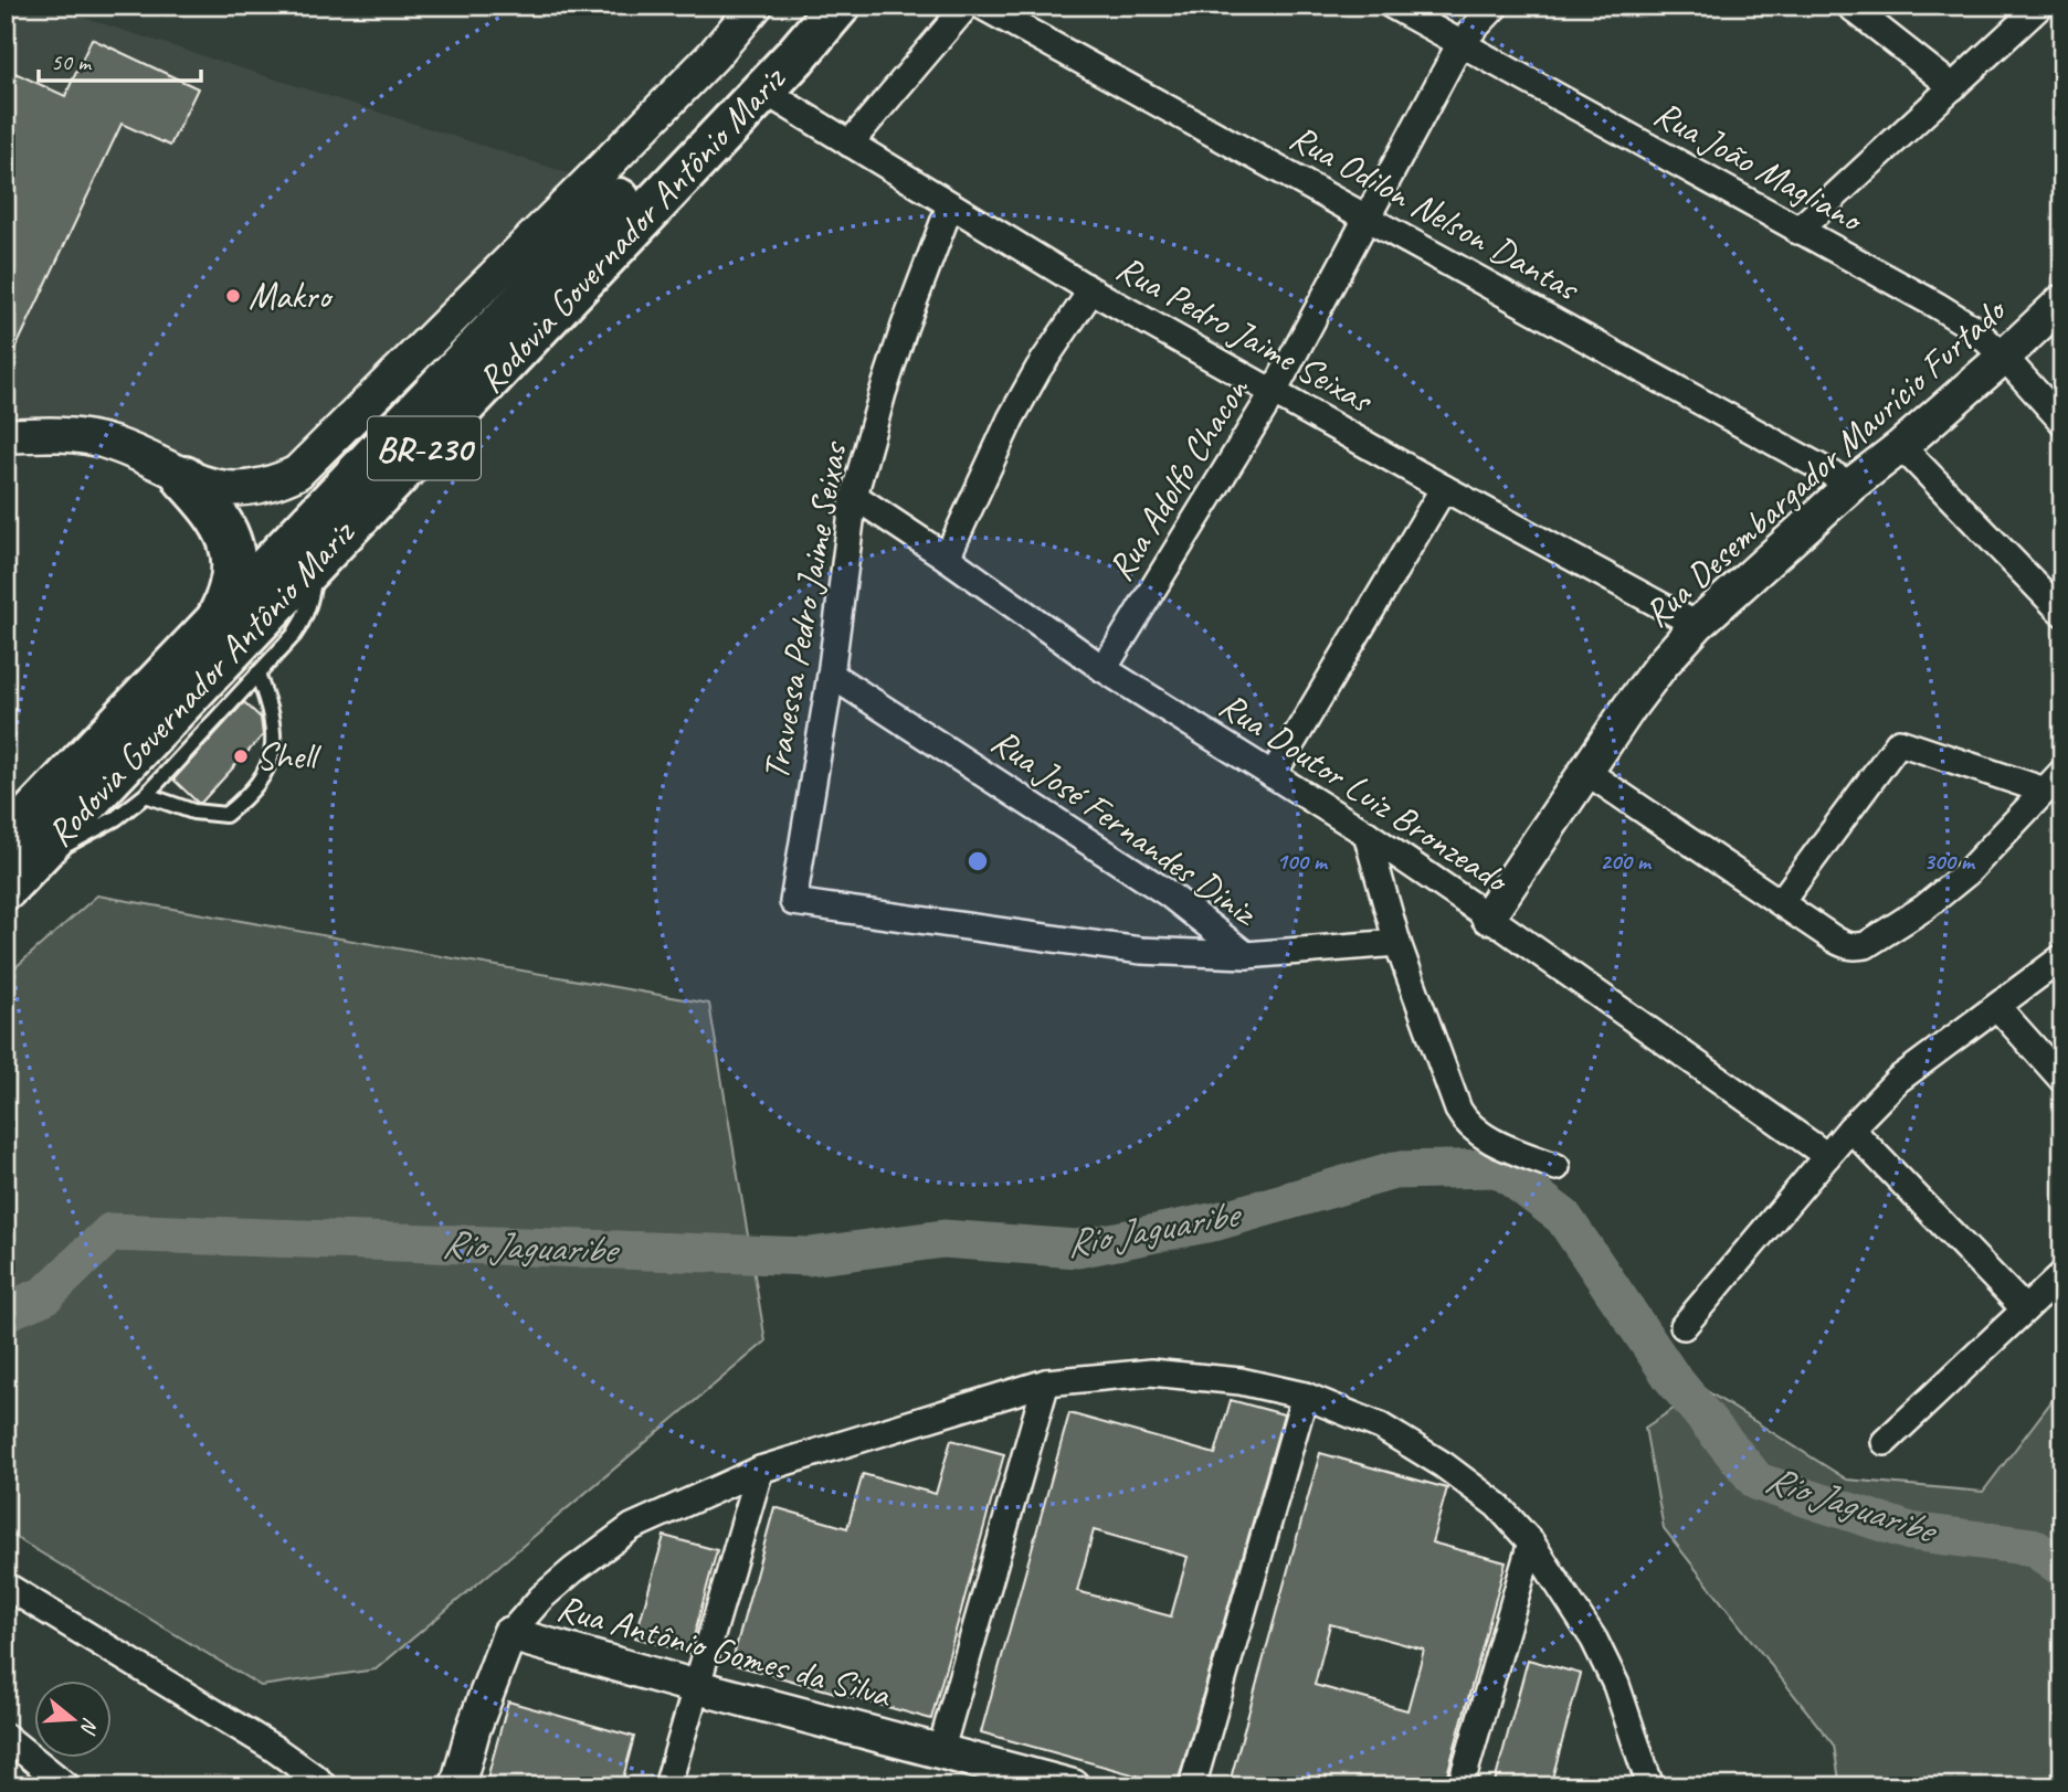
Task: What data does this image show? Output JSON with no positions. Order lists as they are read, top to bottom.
{
  "streets": {
    "highway": ["Rodovia Governador Antônio Mariz", "BR-230"],
    "street": [
      "Rua João Magliano",
      "Rua Odilon Nelson Dantas",
      "Rua Pedro Jaime Seixas",
      "Rua Desembargador Maurício Furtado",
      "Rua Adolfo Chacon",
      "Travessa Pedro Jaime Seixas",
      "Rua Doutor Luiz Bronzeado",
      "Rua José Fernandes Diniz",
      "Rua Antônio Gomes da Silva"
    ]
  },
  "crossings": [
    ["Rua João Magliano", "Rua Desembargador Maurício Furtado"],
    ["Rua João Magliano", "Rua Adolfo Chacon"],
    ["Rua Odilon Nelson Dantas", "Rua Desembargador Maurício Furtado"],
    ["Rua Odilon Nelson Dantas", "Rua Adolfo Chacon"],
    ["Rodovia Governador Antônio Mariz", "Rua Pedro Jaime Seixas"],
    ["Rua Pedro Jaime Seixas", "Rua Desembargador Maurício Furtado"],
    ["Rua Pedro Jaime Seixas", "Rua Adolfo Chacon"],
    ["Rua Pedro Jaime Seixas", "Travessa Pedro Jaime Seixas"],
    ["Rua Desembargador Maurício Furtado", "Rua Doutor Luiz Bronzeado"],
    ["Rua Adolfo Chacon", "Rua Doutor Luiz Bronzeado"],
    ["Travessa Pedro Jaime Seixas", "Rua Doutor Luiz Bronzeado"],
    ["Travessa Pedro Jaime Seixas", "Rua José Fernandes Diniz"]
  ],
  "water": ["Rio Jaguaribe"],
  "places": ["Makro", "Shell"],
  "scale_bar": "50 m",
  "north": "right",
  "rings": ["100 m", "200 m", "300 m"]
}
